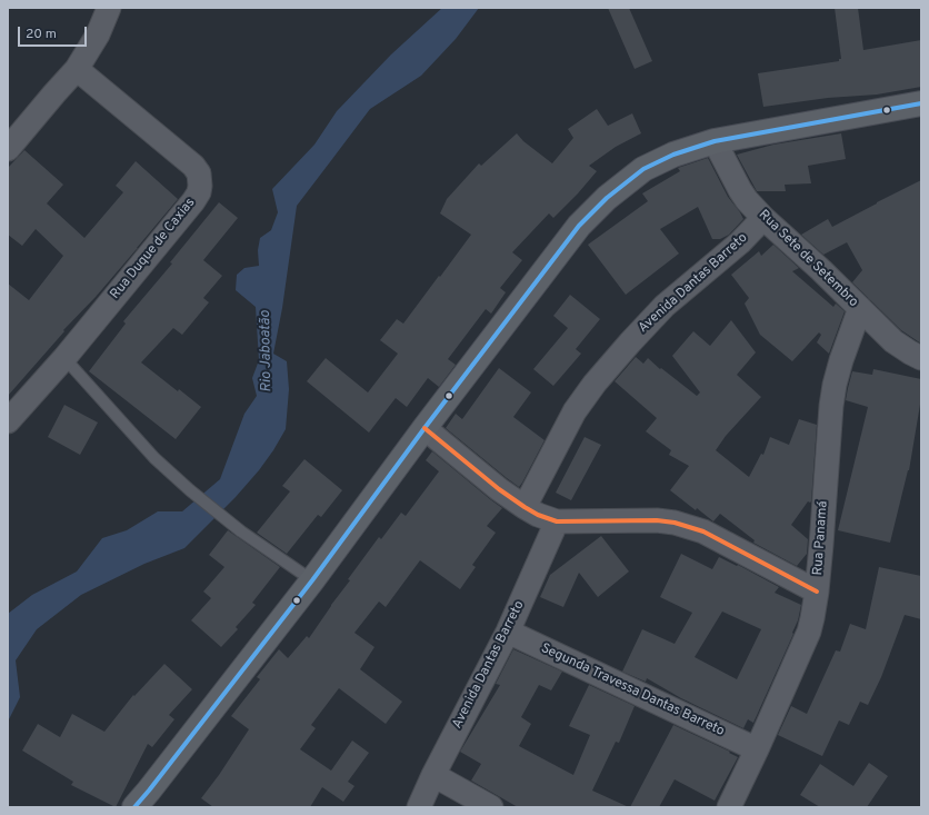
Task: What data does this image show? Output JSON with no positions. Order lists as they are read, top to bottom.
{
  "streets": {
    "street": [
      "Rua Duque de Caxias",
      "Rua Sete de Setembro",
      "Avenida Dantas Barreto",
      "Rua Panamá",
      "Segunda Travessa Dantas Barreto"
    ]
  },
  "crossings": [
    ["Rua Sete de Setembro", "Avenida Dantas Barreto"],
    ["Rua Sete de Setembro", "Rua Panamá"],
    ["Avenida Dantas Barreto", "Segunda Travessa Dantas Barreto"],
    ["Rua Panamá", "Segunda Travessa Dantas Barreto"]
  ],
  "water": ["Rio Jaboatão"],
  "scale_bar": "20 m"
}
